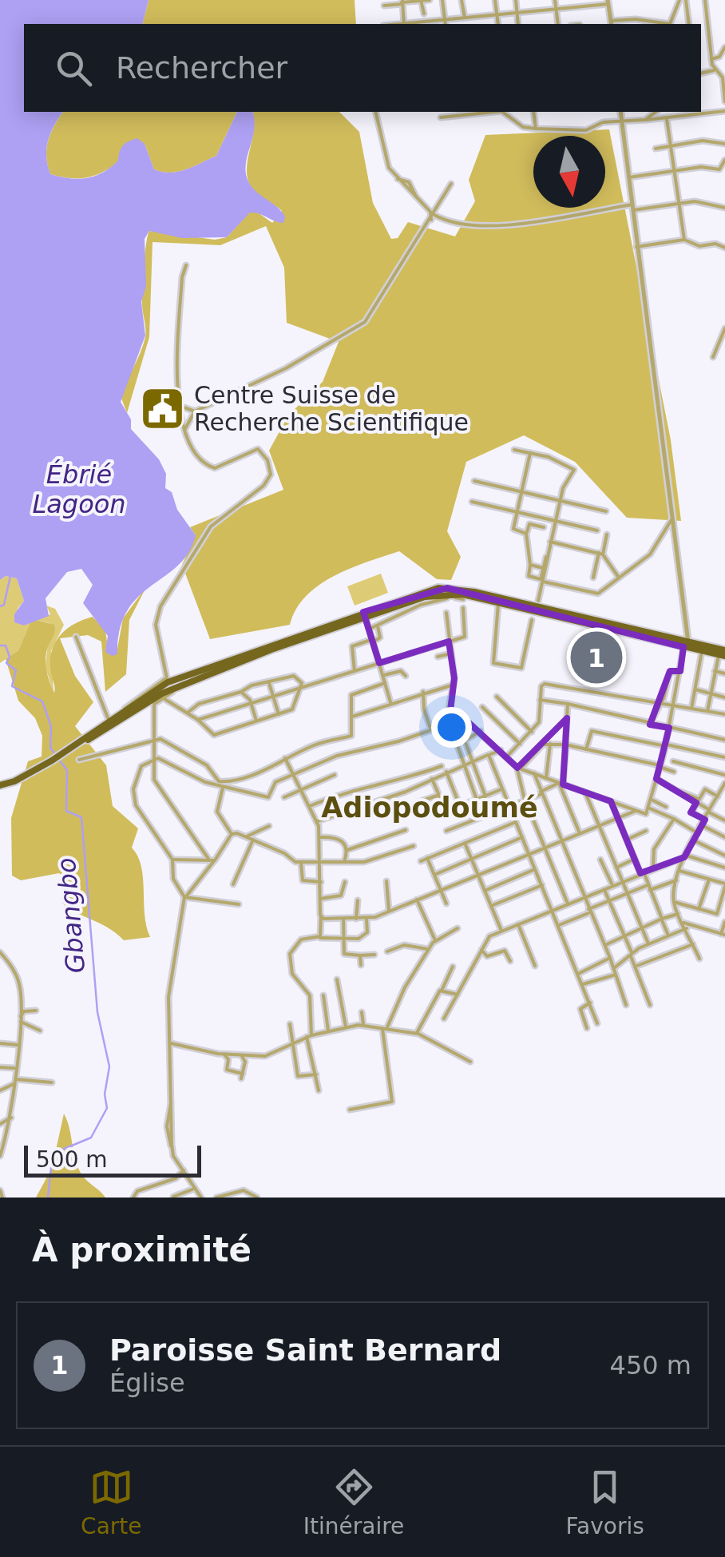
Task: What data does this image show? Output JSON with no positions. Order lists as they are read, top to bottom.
{
  "districts": ["Adiopodoumé"],
  "water": ["Ébrié Lagoon", "Gbangbo"],
  "places": {
    "public building": ["Centre Suisse de Recherche Scientifique"]
  },
  "scale_bar": "500 m",
  "north": "bottom",
  "page": {
    "search": "Rechercher",
    "pins": "1",
    "scale": "500 m",
    "heading": "À proximité",
    "list": [
      {
        "mark": "1",
        "name": "Paroisse Saint Bernard",
        "note": "Église",
        "value": "450 m"
      }
    ],
    "nav": ["Carte", "Itinéraire", "Favoris"]
  }
}
